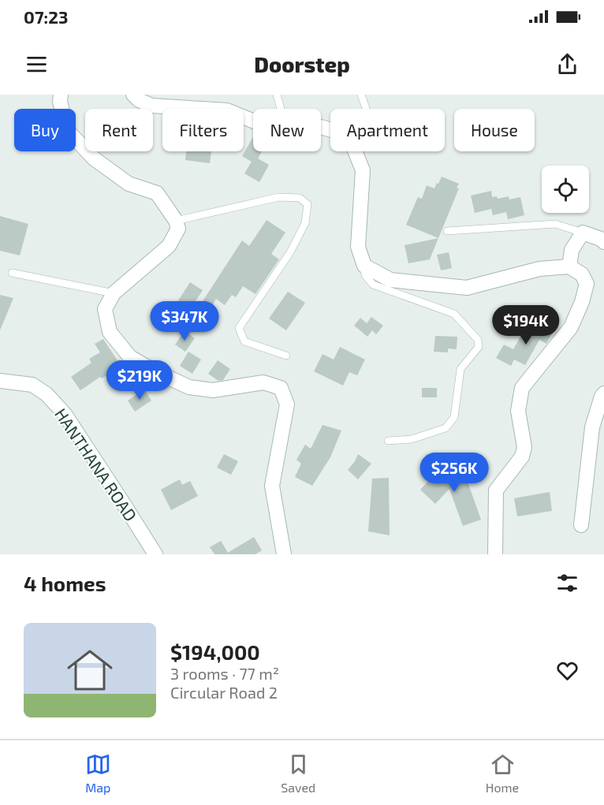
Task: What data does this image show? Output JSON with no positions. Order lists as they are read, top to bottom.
{
  "streets": {
    "street": ["HANTHANA ROAD"]
  },
  "page": {
    "status": "07:23",
    "header": "Doorstep",
    "chip": [
      "Buy",
      "Rent",
      "Filters",
      "New",
      "Apartment",
      "House"
    ],
    "price": [
      "$347K",
      "$194K",
      "$219K",
      "$256K"
    ],
    "heading": "4 homes",
    "list": [
      {
        "name": "$194,000",
        "note": "3 rooms · 77 m² · Circular Road 2"
      }
    ],
    "tabs": ["Map", "Saved", "Home"]
  }
}
